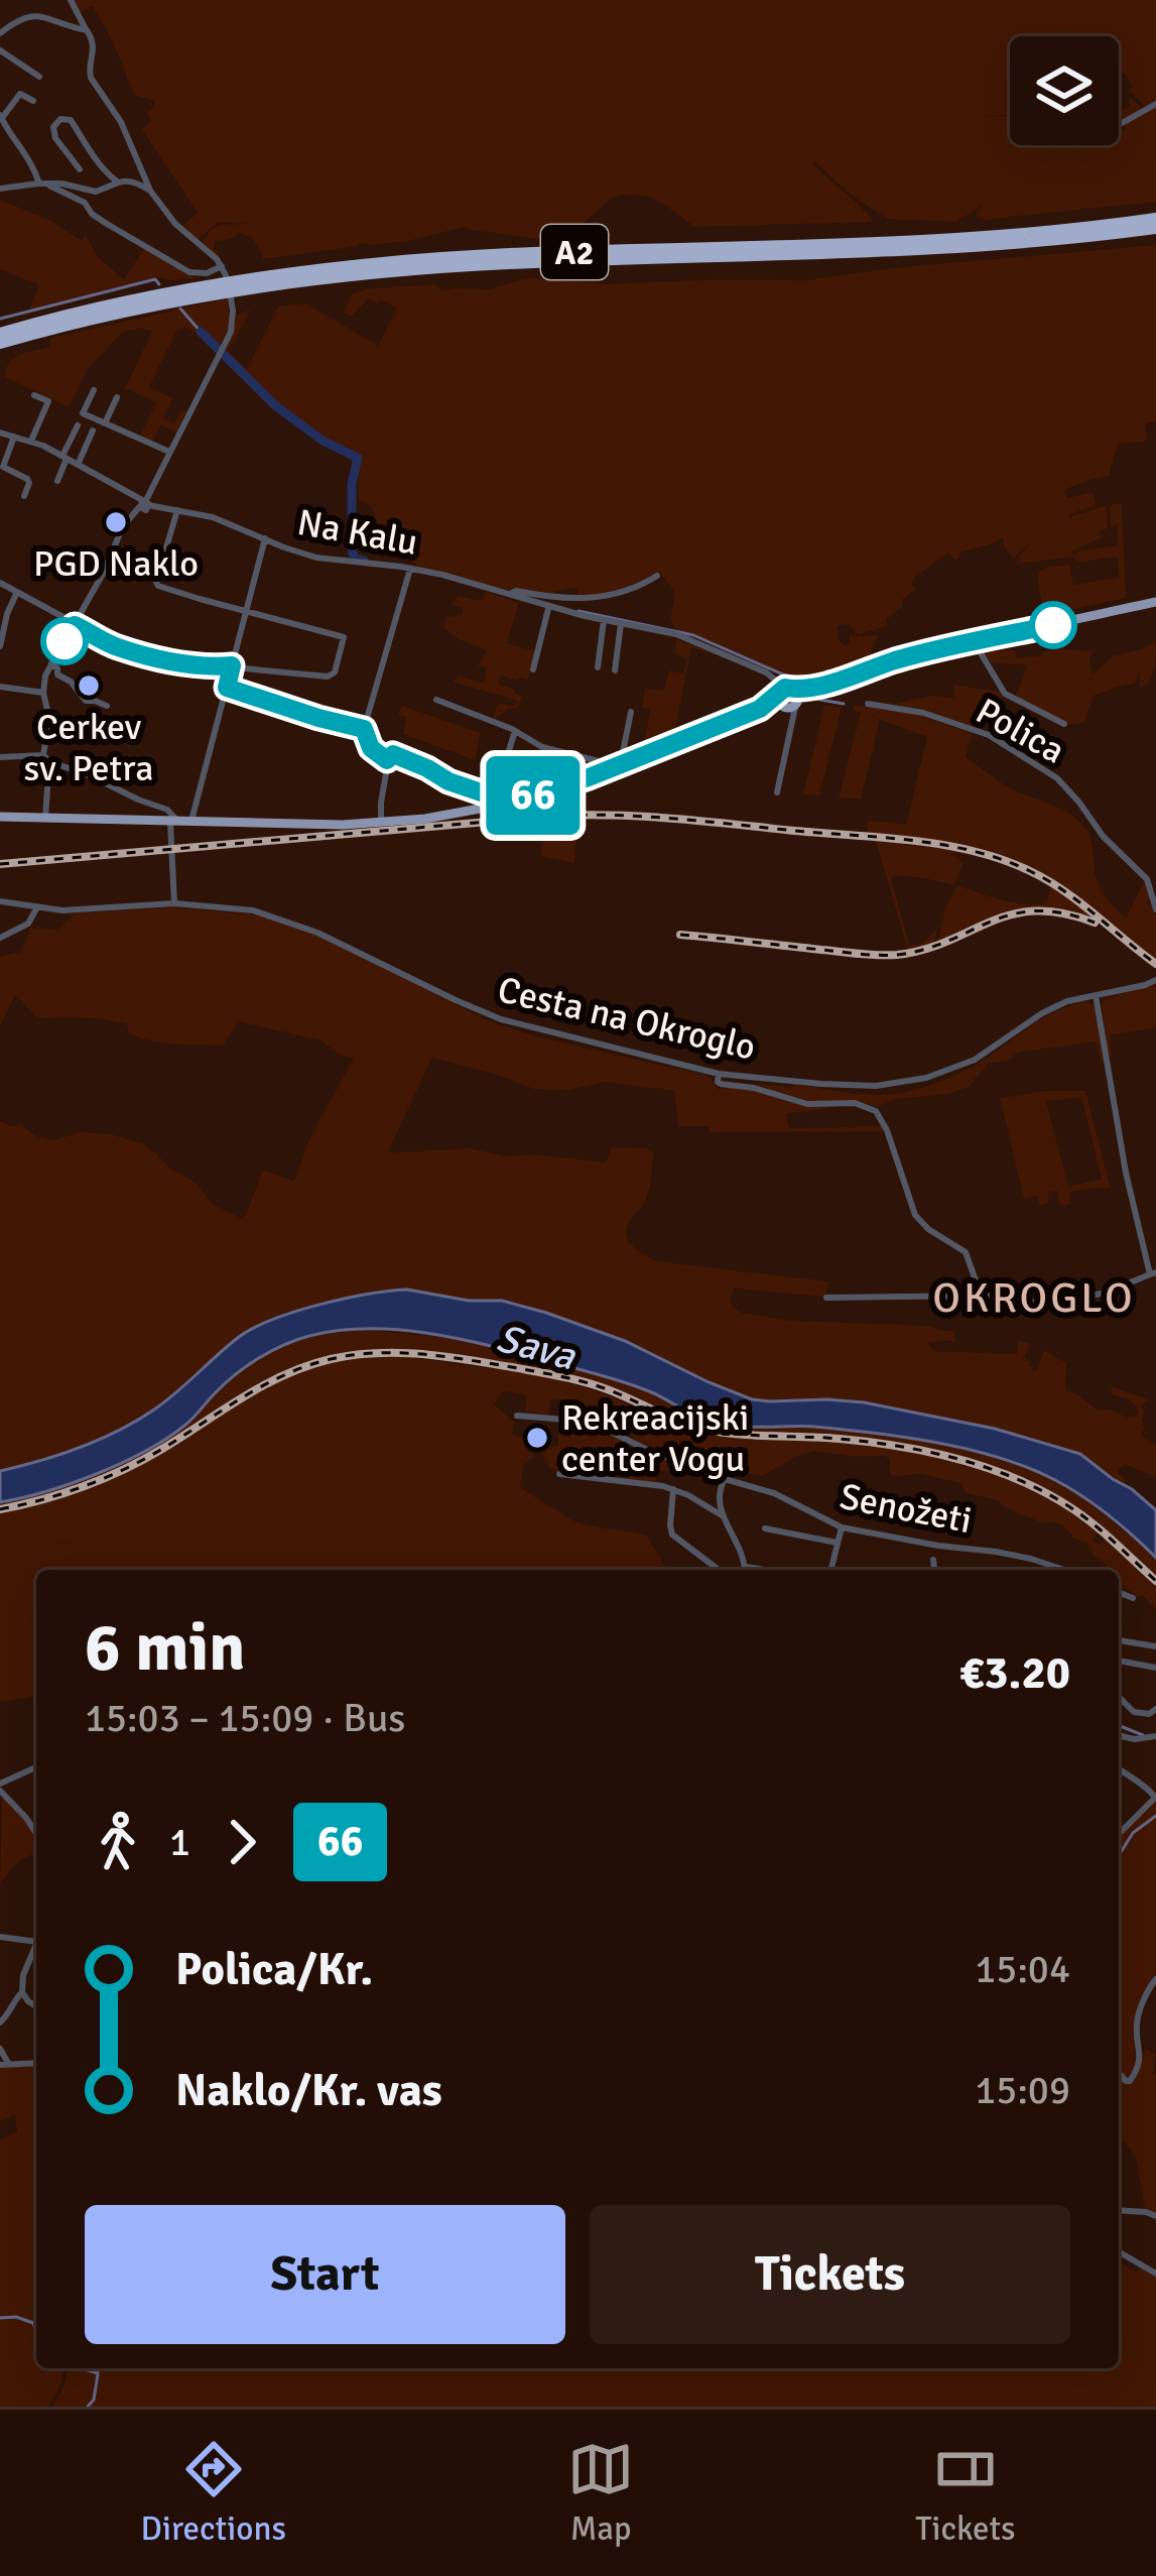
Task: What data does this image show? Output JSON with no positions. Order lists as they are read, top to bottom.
{
  "streets": {
    "highway": ["A2"],
    "street": [
      "Na Kalu",
      "Polica",
      "Cesta na Okroglo",
      "Senožeti"
    ]
  },
  "districts": ["OKROGLO"],
  "water": ["Sava"],
  "places": ["PGD Naklo", "Cerkev sv. Petra", "Rekreacijski center Vogu"],
  "lines": ["bus line 66"],
  "page": {
    "on_map": "66",
    "heading": ["6 min", "15:03 – 15:09 · Bus", "€3.20"],
    "legs": ["1", "66"],
    "list": [
      {
        "name": "Polica/Kr.",
        "value": "15:04"
      },
      {
        "name": "Naklo/Kr. vas",
        "value": "15:09"
      }
    ],
    "buttons": ["Start", "Tickets"],
    "tabs": ["Directions", "Map", "Tickets"]
  }
}
